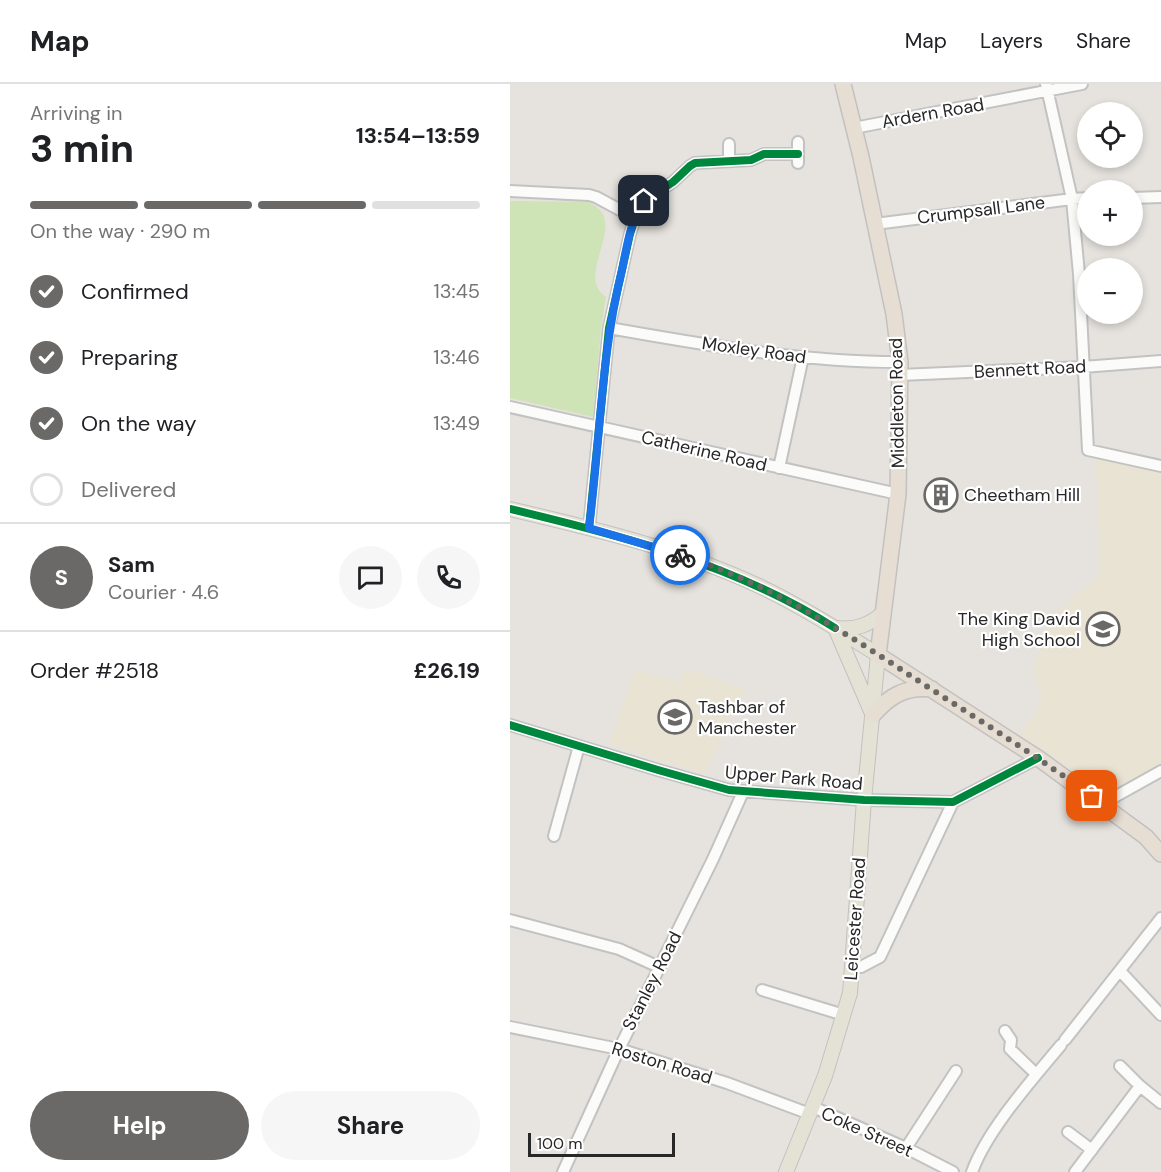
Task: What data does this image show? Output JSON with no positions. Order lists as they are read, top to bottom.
{
  "streets": {
    "highway": ["Middleton Road"],
    "main road": ["Leicester Road"],
    "street": [
      "Ardern Road",
      "Crumpsall Lane",
      "Moxley Road",
      "Bennett Road",
      "Catherine Road",
      "Upper Park Road",
      "Stanley Road",
      "Roston Road",
      "Coke Street"
    ]
  },
  "crossings": [
    ["Ardern Road", "Middleton Road"],
    ["Crumpsall Lane", "Middleton Road"],
    ["Moxley Road", "Bennett Road"],
    ["Moxley Road", "Middleton Road"],
    ["Bennett Road", "Middleton Road"],
    ["Middleton Road", "Catherine Road"],
    ["Middleton Road", "Leicester Road"],
    ["Upper Park Road", "Leicester Road"],
    ["Upper Park Road", "Stanley Road"],
    ["Leicester Road", "Roston Road"],
    ["Leicester Road", "Coke Street"],
    ["Stanley Road", "Roston Road"],
    ["Roston Road", "Coke Street"]
  ],
  "places": {
    "building": ["Cheetham Hill"],
    "school or university": ["The King David High School", "Tashbar of Manchester"]
  },
  "scale_bar": "100 m",
  "page": {
    "header": "Map",
    "nav": ["Map", "Layers", "Share"],
    "heading": ["3 min", "Arriving in", "13:54–13:59"],
    "panel": [
      "Sam",
      "Courier · 4.6",
      "Order #2518",
      "£26.19"
    ],
    "map_buttons": ["+", "−"],
    "bar": "On the way · 290 m",
    "list": [
      ["Confirmed", "13:45"],
      ["Preparing", "13:46"],
      ["On the way", "13:49"],
      "Delivered"
    ],
    "round": "S",
    "buttons": ["Help", "Share"],
    "scale": "100 m"
  }
}
